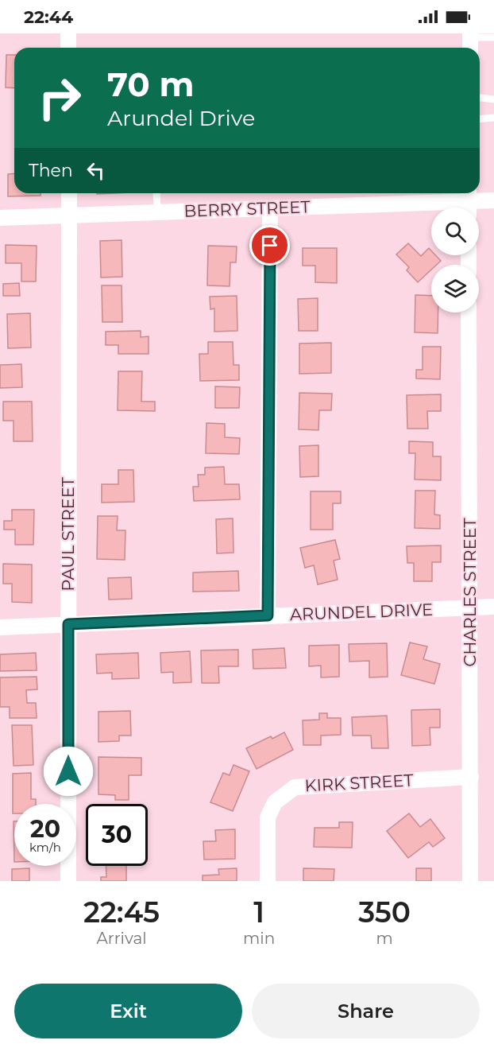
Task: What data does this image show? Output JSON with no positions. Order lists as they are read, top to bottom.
{
  "streets": {
    "street": [
      "BERRY STREET",
      "PAUL STREET",
      "CHARLES STREET",
      "ARUNDEL DRIVE",
      "KIRK STREET"
    ]
  },
  "crossings": [
    ["BERRY STREET", "PAUL STREET"],
    ["PAUL STREET", "ARUNDEL DRIVE"],
    ["CHARLES STREET", "ARUNDEL DRIVE"],
    ["CHARLES STREET", "KIRK STREET"]
  ],
  "page": {
    "status": "22:44",
    "turn": ["70 m", "Arundel Drive"],
    "then": "Then",
    "speed": "20 km/h",
    "limit": "30",
    "eta": [
      "22:45",
      "Arrival",
      "1",
      "min",
      "350",
      "m"
    ],
    "buttons": ["Exit", "Share"]
  }
}
